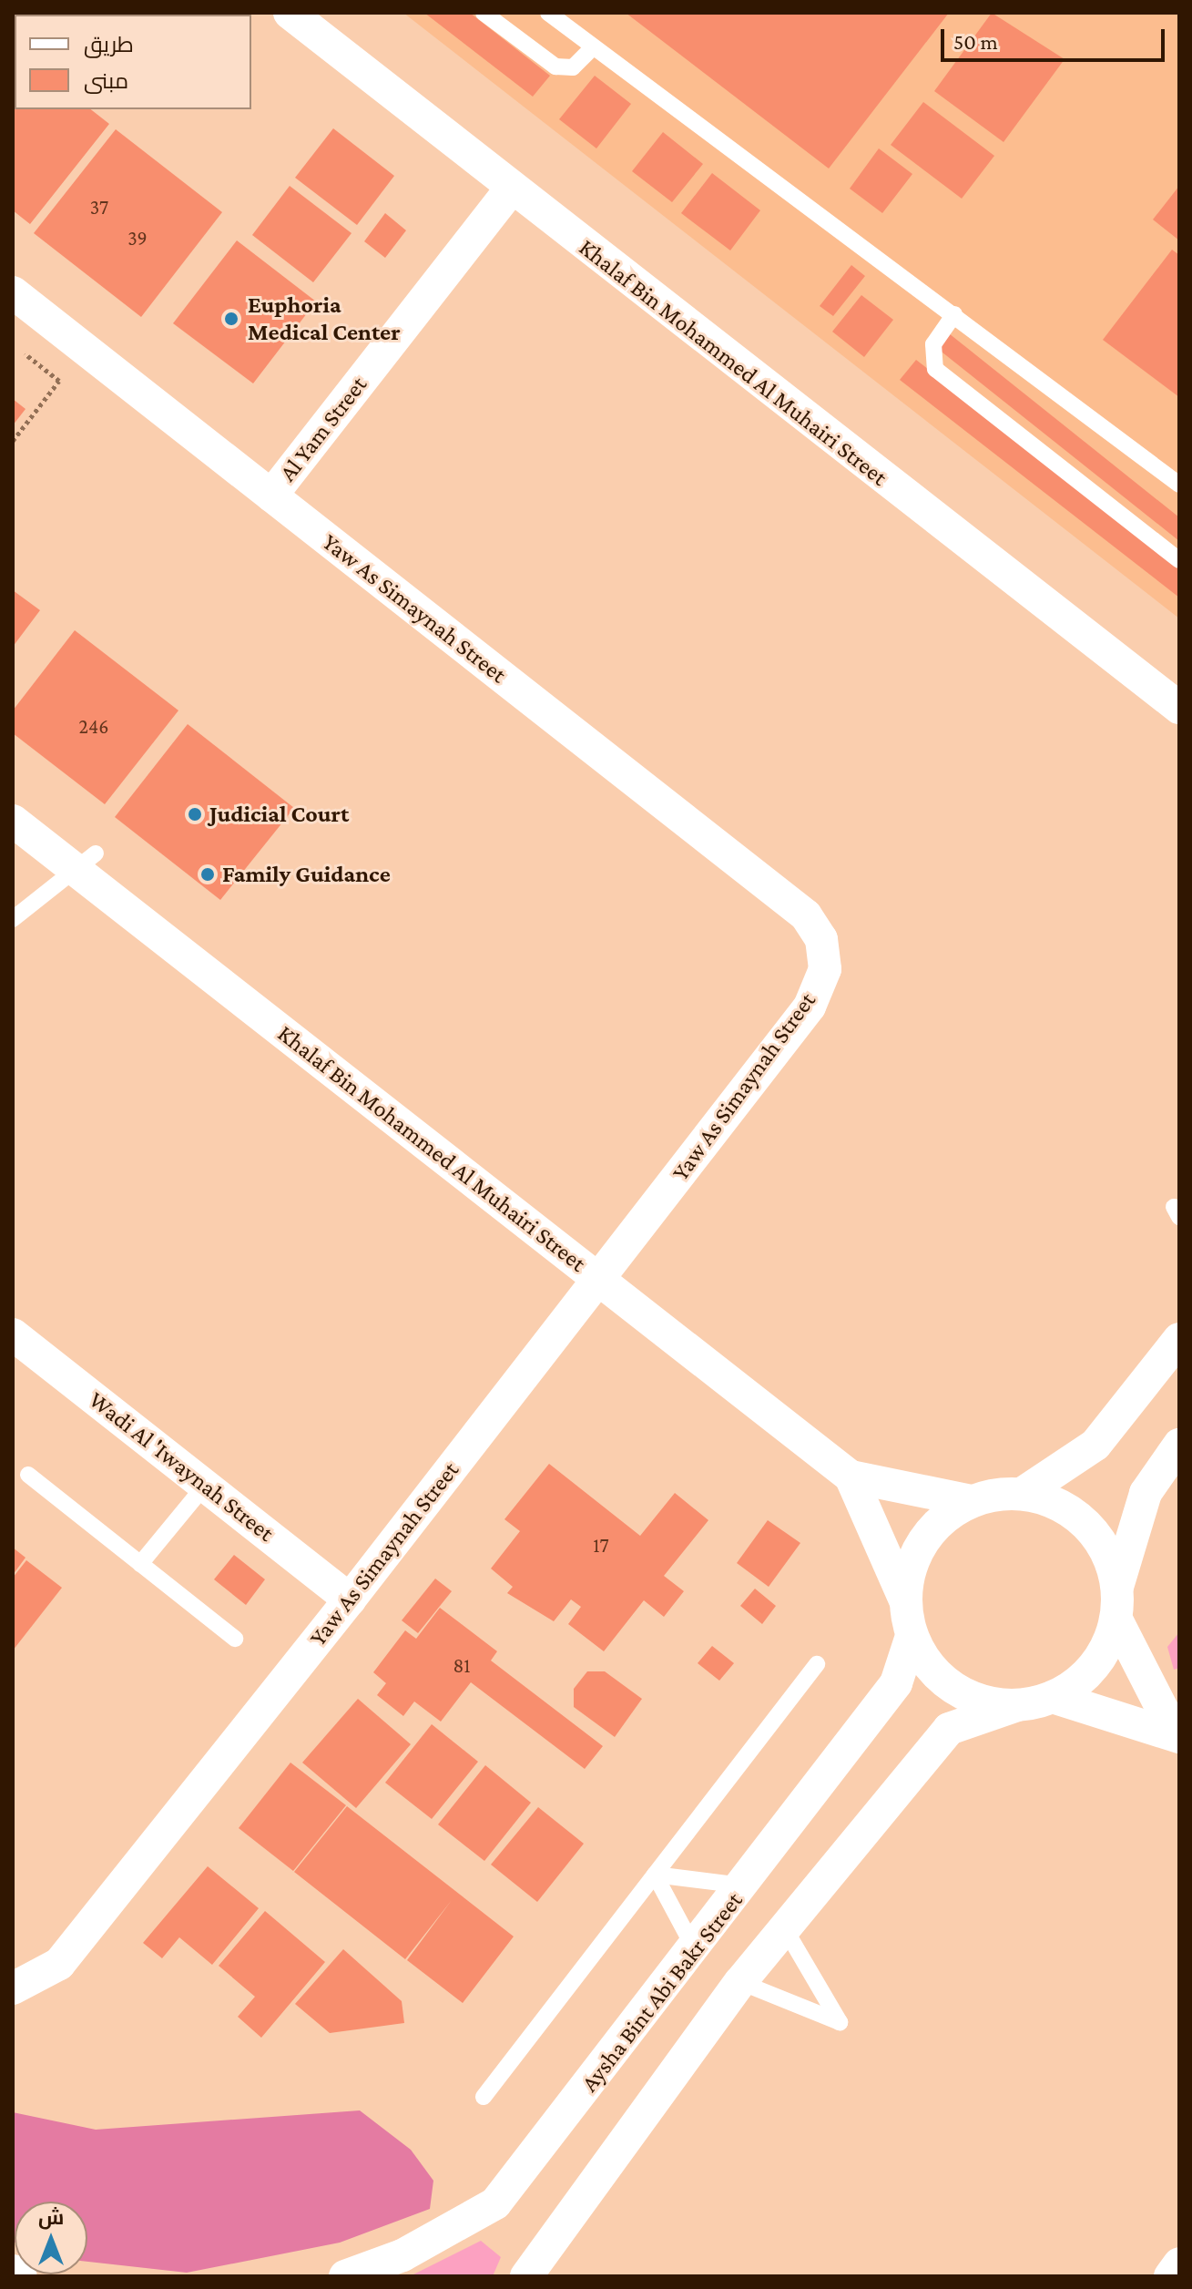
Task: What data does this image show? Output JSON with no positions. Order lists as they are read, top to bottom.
{
  "streets": {
    "street": [
      "Khalaf Bin Mohammed Al Muhairi Street",
      "Al Yam Street",
      "Yaw As Simaynah Street",
      "Wadi Al 'Iwaynah Street",
      "Aysha Bint Abi Bakr Street"
    ]
  },
  "crossings": [
    ["Khalaf Bin Mohammed Al Muhairi Street", "Al Yam Street"],
    ["Khalaf Bin Mohammed Al Muhairi Street", "Yaw As Simaynah Street"],
    ["Khalaf Bin Mohammed Al Muhairi Street", "Aysha Bint Abi Bakr Street"],
    ["Al Yam Street", "Yaw As Simaynah Street"],
    ["Yaw As Simaynah Street", "Wadi Al 'Iwaynah Street"]
  ],
  "places": ["Euphoria Medical Center", "Judicial Court", "Family Guidance"],
  "house_numbers": [
    "37",
    "39",
    "246",
    "17",
    "81"
  ],
  "legend": ["طريق", "مبنى"],
  "scale_bar": "50 m",
  "north": "top"
}
